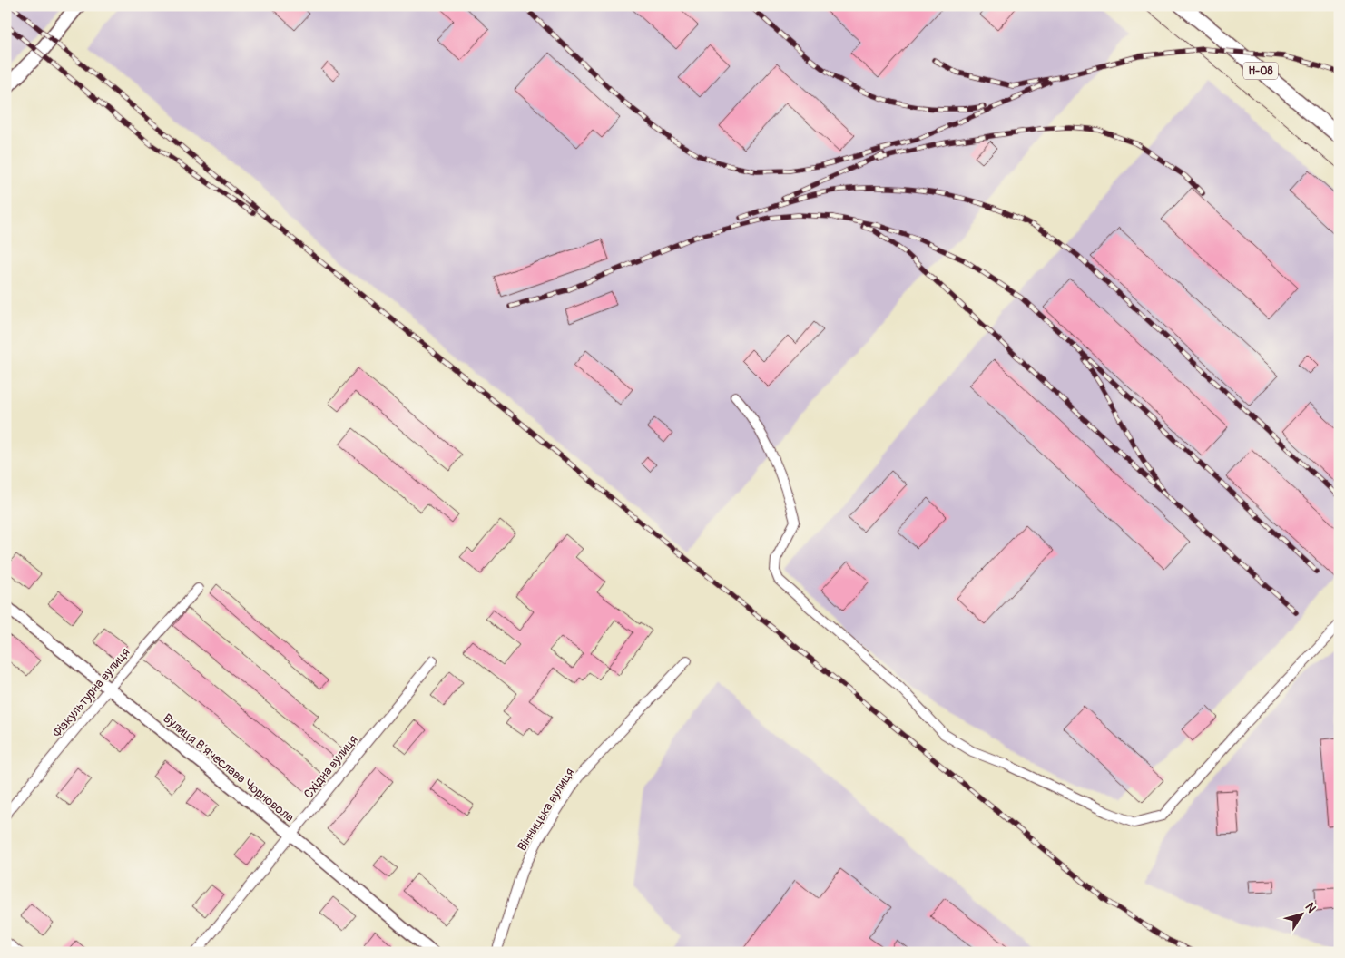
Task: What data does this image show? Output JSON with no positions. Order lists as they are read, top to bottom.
{
  "streets": {
    "main road": ["Н-08"],
    "street": [
      "Фізкультурна вулиця",
      "Східна вулиця",
      "Вулиця Вʼячеслава Чорновола",
      "Вінницька вулиця"
    ]
  },
  "crossings": [
    ["Фізкультурна вулиця", "Вулиця Вʼячеслава Чорновола"],
    ["Східна вулиця", "Вулиця Вʼячеслава Чорновола"]
  ],
  "north": "top right"
}
